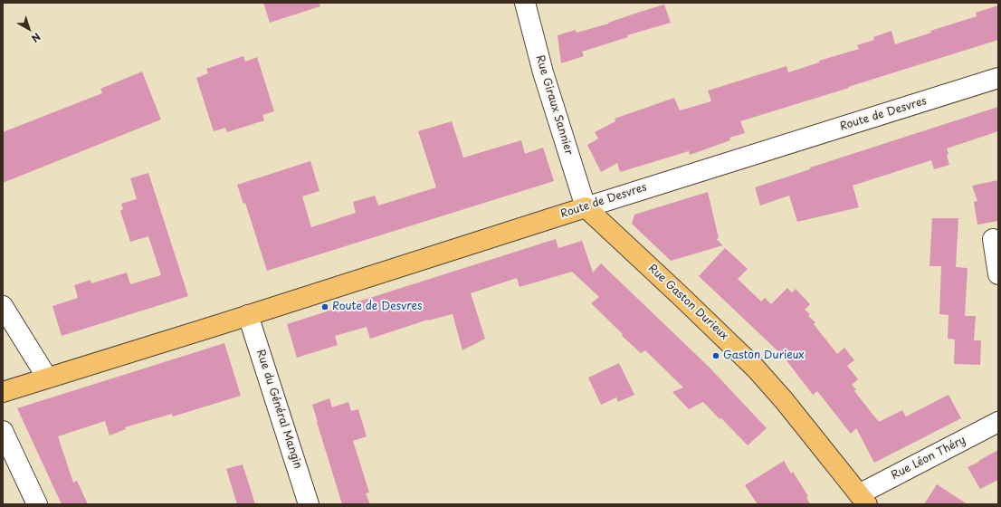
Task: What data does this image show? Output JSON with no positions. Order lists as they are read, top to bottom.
{
  "streets": {
    "main road": ["Route de Desvres", "Rue Gaston Durieux"],
    "street": ["Rue Giraux Sannier", "Rue du Général Mangin", "Rue Léon Théry"]
  },
  "crossings": [
    ["Rue Giraux Sannier", "Route de Desvres"],
    ["Rue Giraux Sannier", "Rue Gaston Durieux"],
    ["Route de Desvres", "Rue Gaston Durieux"],
    ["Route de Desvres", "Rue du Général Mangin"],
    ["Rue Gaston Durieux", "Rue Léon Théry"]
  ],
  "places": ["Route de Desvres", "Gaston Durieux"],
  "north": "bottom right"
}
